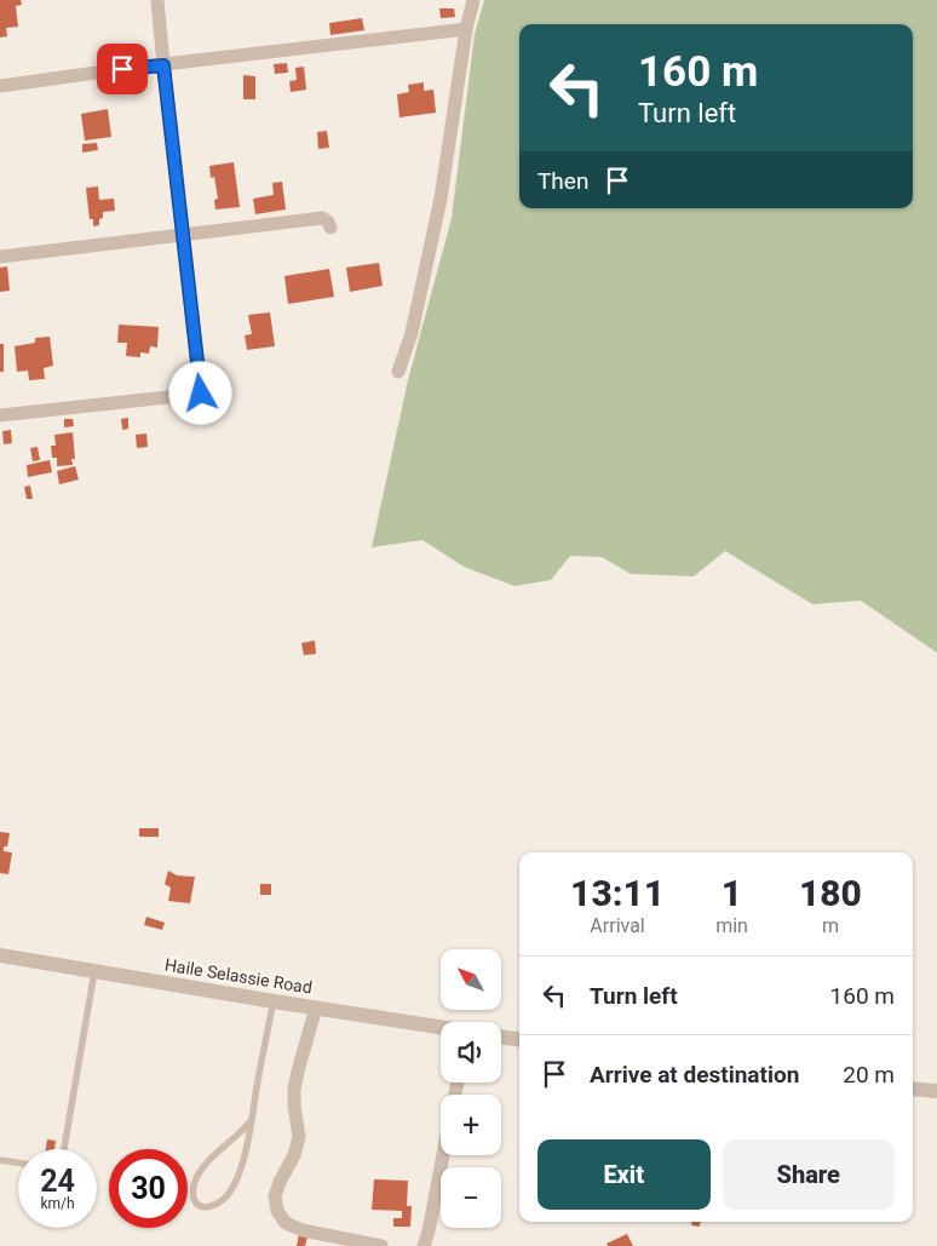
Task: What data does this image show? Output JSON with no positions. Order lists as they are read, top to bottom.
{
  "streets": {
    "street": ["Haile Selassie Road"]
  },
  "north": "top left",
  "page": {
    "turn": ["160 m", "Turn left"],
    "then": "Then",
    "eta": [
      "13:11",
      "Arrival",
      "1",
      "min",
      "180",
      "m"
    ],
    "map_buttons": ["+", "−"],
    "list": [
      {
        "name": "Turn left",
        "value": "160 m"
      },
      {
        "name": "Arrive at destination",
        "value": "20 m"
      }
    ],
    "buttons": ["Exit", "Share"],
    "speed": "24 km/h",
    "limit": "30"
  }
}
